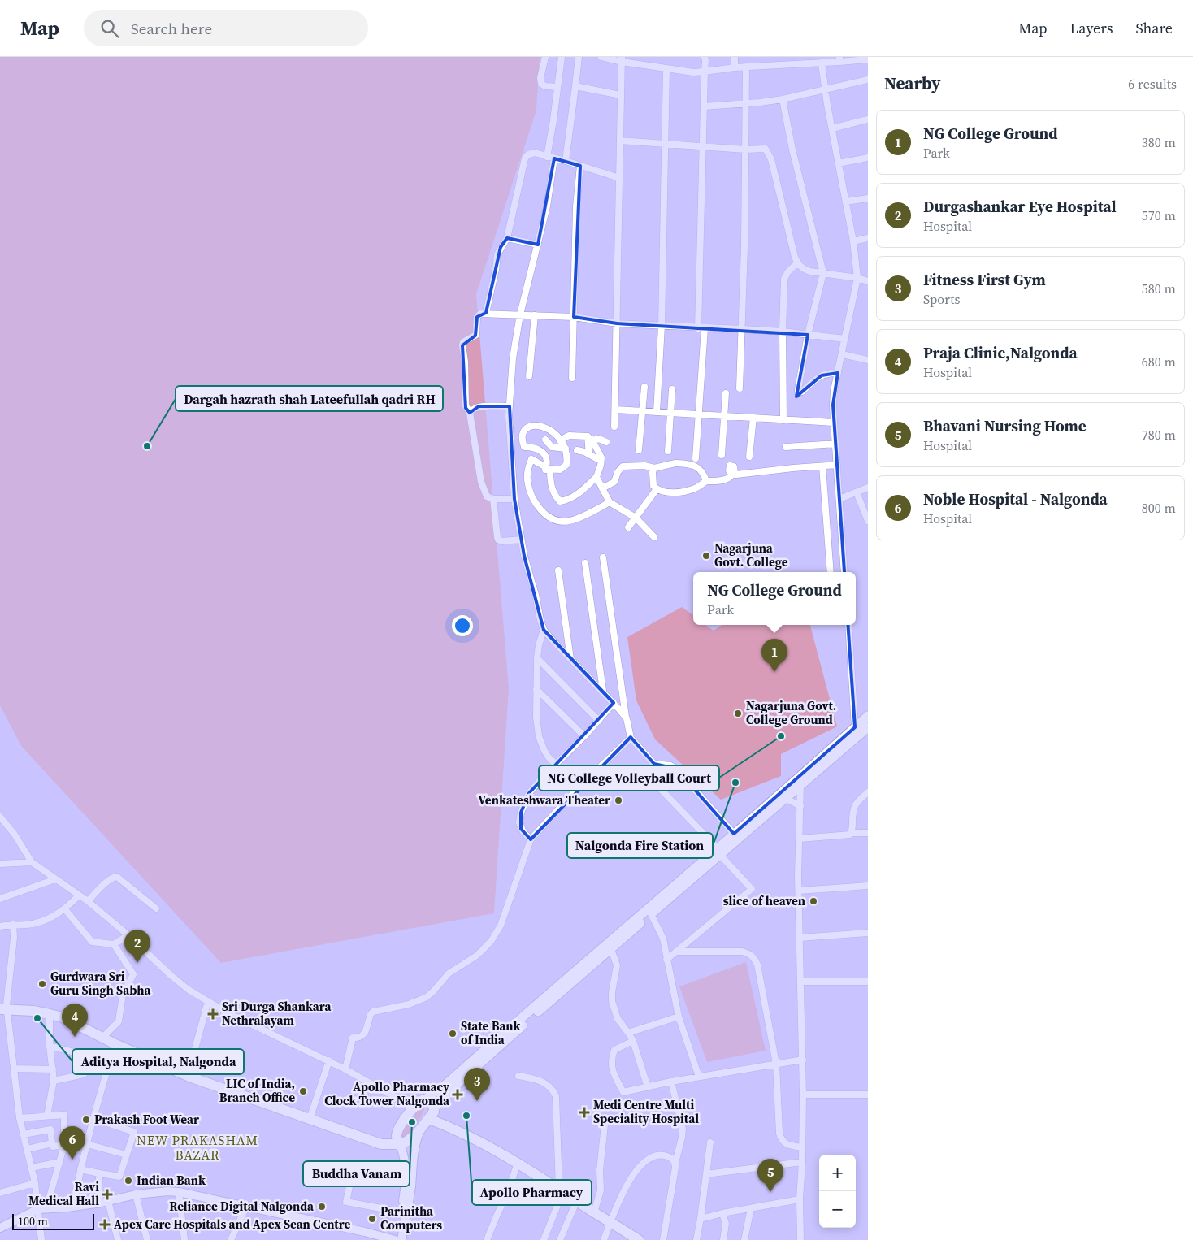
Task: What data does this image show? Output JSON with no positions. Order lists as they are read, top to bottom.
{
  "districts": ["NEW PRAKASHAM BAZAR"],
  "places": {
    "other": [
      "Dargah hazrath shah Lateefullah qadri RH",
      "Nagarjuna Govt. College",
      "Nagarjuna Govt. College Ground",
      "NG College Volleyball Court",
      "Nalgonda Fire Station",
      "Venkateshwara Theater",
      "slice of heaven",
      "Gurdwara Sri Guru Singh Sabha",
      "Aditya Hospital, Nalgonda",
      "State Bank of India",
      "LIC of India, Branch Office",
      "Apollo Pharmacy",
      "Prakash Foot Wear",
      "Buddha Vanam",
      "Indian Bank",
      "Reliance Digital Nalgonda",
      "Parinitha Computers"
    ],
    "health": [
      "Sri Durga Shankara Nethralayam",
      "Apollo Pharmacy Clock Tower Nalgonda",
      "Medi Centre Multi Speciality Hospital",
      "Ravi Medical Hall",
      "Apex Care Hospitals and Apex Scan Centre"
    ]
  },
  "scale_bar": "100 m",
  "page": {
    "header": "Map",
    "search": "Search here",
    "nav": ["Map", "Layers", "Share"],
    "heading": ["Nearby", "6 results"],
    "list": [
      {
        "mark": "1",
        "name": "NG College Ground",
        "note": "Park",
        "value": "380 m"
      },
      {
        "mark": "2",
        "name": "Durgashankar Eye Hospital",
        "note": "Hospital",
        "value": "570 m"
      },
      {
        "mark": "3",
        "name": "Fitness First Gym",
        "note": "Sports",
        "value": "580 m"
      },
      {
        "mark": "4",
        "name": "Praja Clinic,Nalgonda",
        "note": "Hospital",
        "value": "680 m"
      },
      {
        "mark": "5",
        "name": "Bhavani Nursing Home",
        "note": "Hospital",
        "value": "780 m"
      },
      {
        "mark": "6",
        "name": "Noble Hospital - Nalgonda",
        "note": "Hospital",
        "value": "800 m"
      }
    ],
    "popup": ["NG College Ground", "Park"],
    "pins": [
      "1",
      "2",
      "4",
      "3",
      "6",
      "5"
    ],
    "map_buttons": ["+", "−"],
    "scale": "100 m"
  }
}
